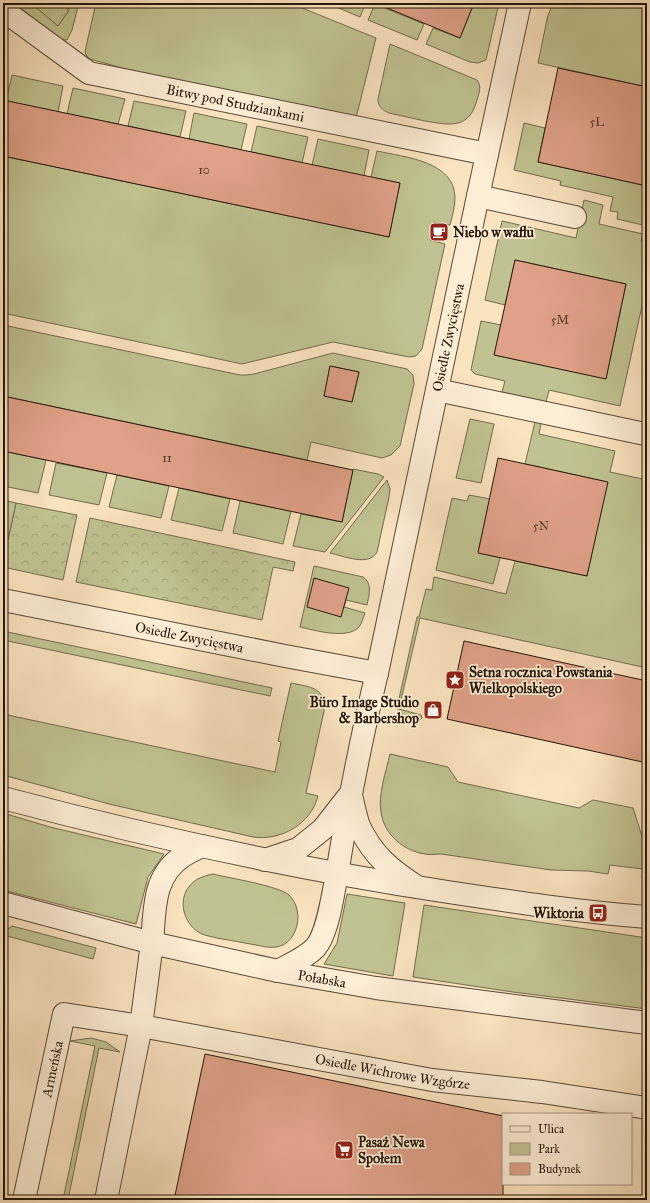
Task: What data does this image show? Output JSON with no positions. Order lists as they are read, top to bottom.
{
  "streets": {
    "street": [
      "Bitwy pod Studziankami",
      "Osiedle Zwycięstwa",
      "Połabska",
      "Armeńska",
      "Osiedle Wichrowe Wzgórze"
    ]
  },
  "crossings": [
    ["Bitwy pod Studziankami", "Osiedle Zwycięstwa"],
    ["Osiedle Zwycięstwa", "Połabska"],
    ["Armeńska", "Osiedle Wichrowe Wzgórze"]
  ],
  "places": {
    "cafe": ["Niebo w waflu"],
    "place": ["Setna rocznica Powstania Wielkopolskiego"],
    "shop": ["Büro Image Studio & Barbershop"],
    "bus stop": ["Wiktoria"],
    "supermarket": ["Pasaż Newa Społem"]
  },
  "house_numbers": [
    "5L",
    "10",
    "5M",
    "11",
    "5N"
  ],
  "legend": ["Ulica", "Park", "Budynek"]
}
